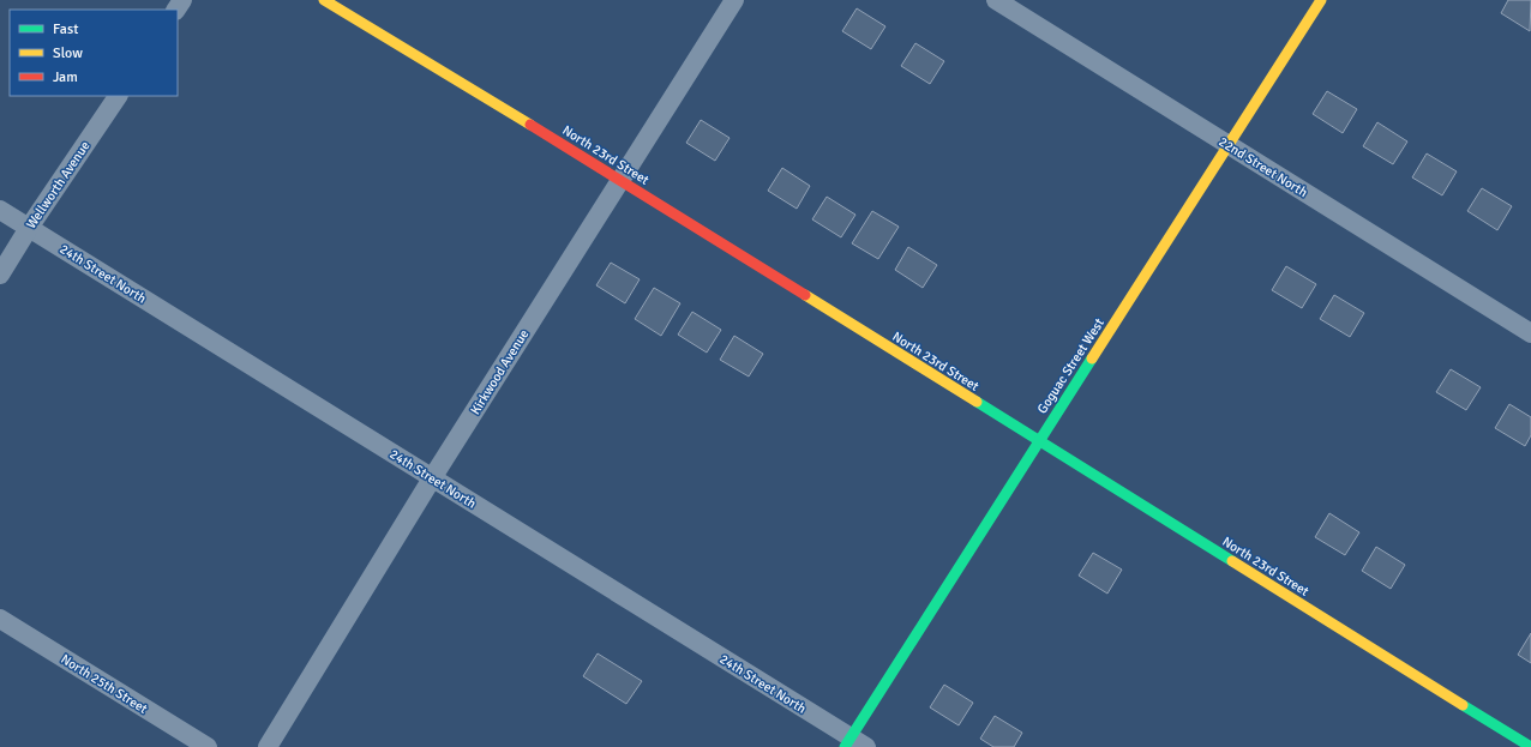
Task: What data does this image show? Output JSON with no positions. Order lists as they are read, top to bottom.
{
  "streets": {
    "street": [
      "North 23rd Street",
      "22nd Street North",
      "Wellworth Avenue",
      "24th Street North",
      "Goguac Street West",
      "Kirkwood Avenue",
      "North 25th Street"
    ]
  },
  "crossings": [
    ["North 23rd Street", "Goguac Street West"],
    ["North 23rd Street", "Kirkwood Avenue"],
    ["22nd Street North", "Goguac Street West"],
    ["Wellworth Avenue", "24th Street North"],
    ["24th Street North", "Goguac Street West"],
    ["24th Street North", "Kirkwood Avenue"]
  ],
  "legend": ["Fast", "Slow", "Jam"]
}
